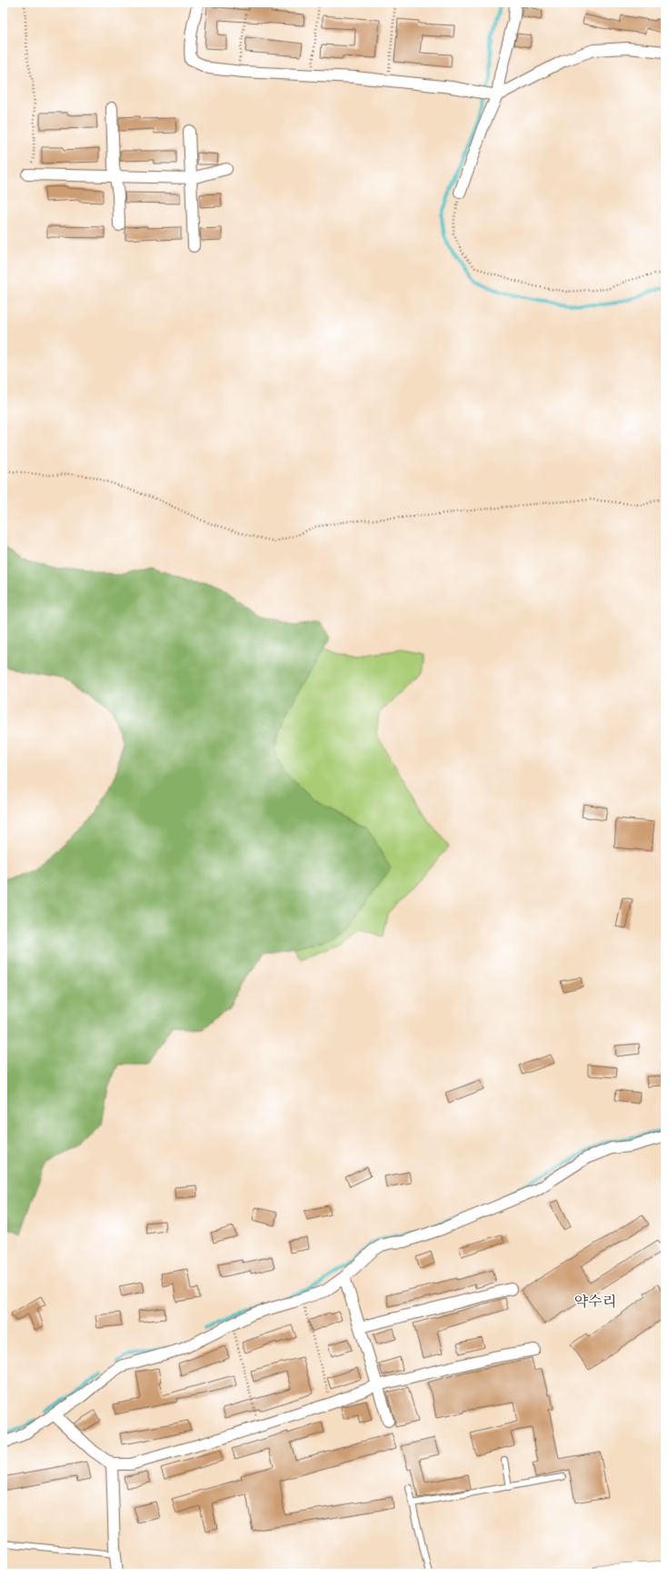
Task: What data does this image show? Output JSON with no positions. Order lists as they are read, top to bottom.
{
  "districts": ["약수리"]
}
